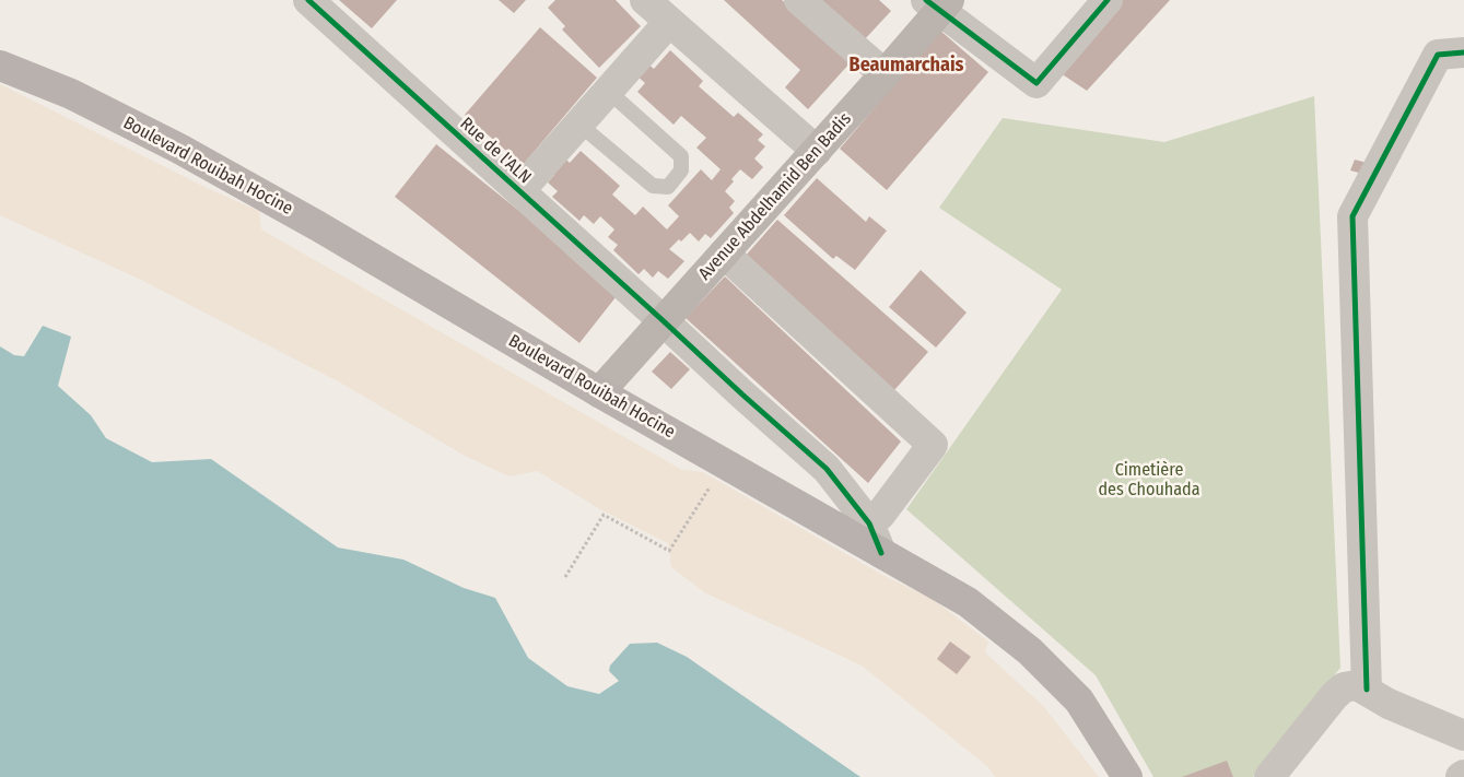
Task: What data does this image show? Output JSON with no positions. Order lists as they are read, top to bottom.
{
  "streets": {
    "main road": ["Boulevard Rouibah Hocine", "Avenue Abdelhamid Ben Badis"],
    "street": ["Rue de l'ALN"]
  },
  "crossings": [
    ["Rue de l'ALN", "Boulevard Rouibah Hocine"],
    ["Rue de l'ALN", "Avenue Abdelhamid Ben Badis"],
    ["Boulevard Rouibah Hocine", "Avenue Abdelhamid Ben Badis"]
  ],
  "districts": ["Beaumarchais"],
  "parks": ["Cimetière des Chouhada"]
}
